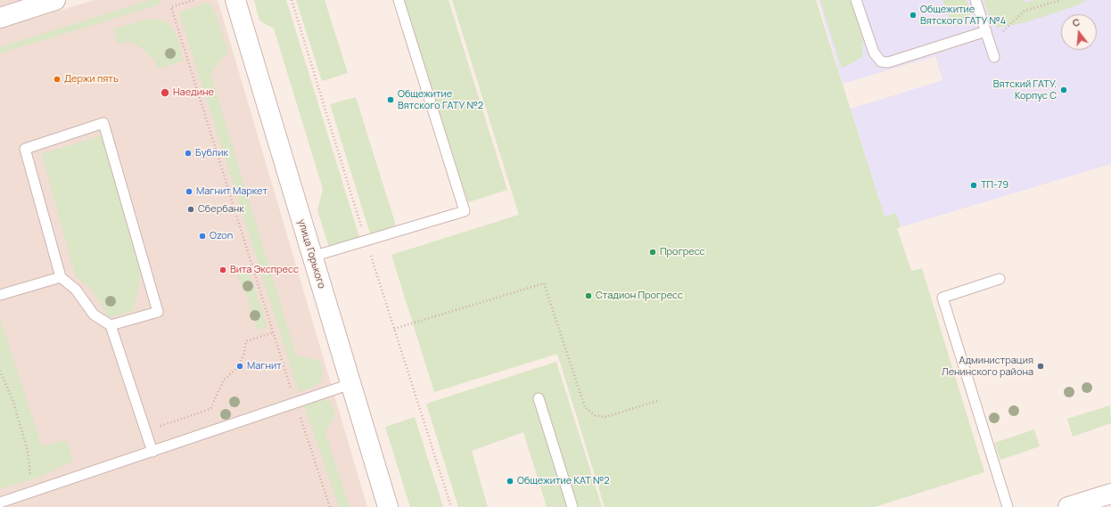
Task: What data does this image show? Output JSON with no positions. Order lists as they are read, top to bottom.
{
  "streets": {
    "street": ["улица Горького"]
  },
  "places": [
    "Общежитие Вятского ГАТУ №4",
    "Держи пять",
    "Вятский ГАТУ. Корпус С",
    "Наедине",
    "Общежитие Вятского ГАТУ №2",
    "Бублик",
    "ТП-79",
    "Магнит Маркет",
    "Сбербанк",
    "Ozon",
    "Прогресс",
    "Вита Экспресс",
    "Стадион Прогресс",
    "Магнит",
    "Администрация Ленинского района",
    "Общежитие КАТ №2"
  ],
  "north": "top"
}
